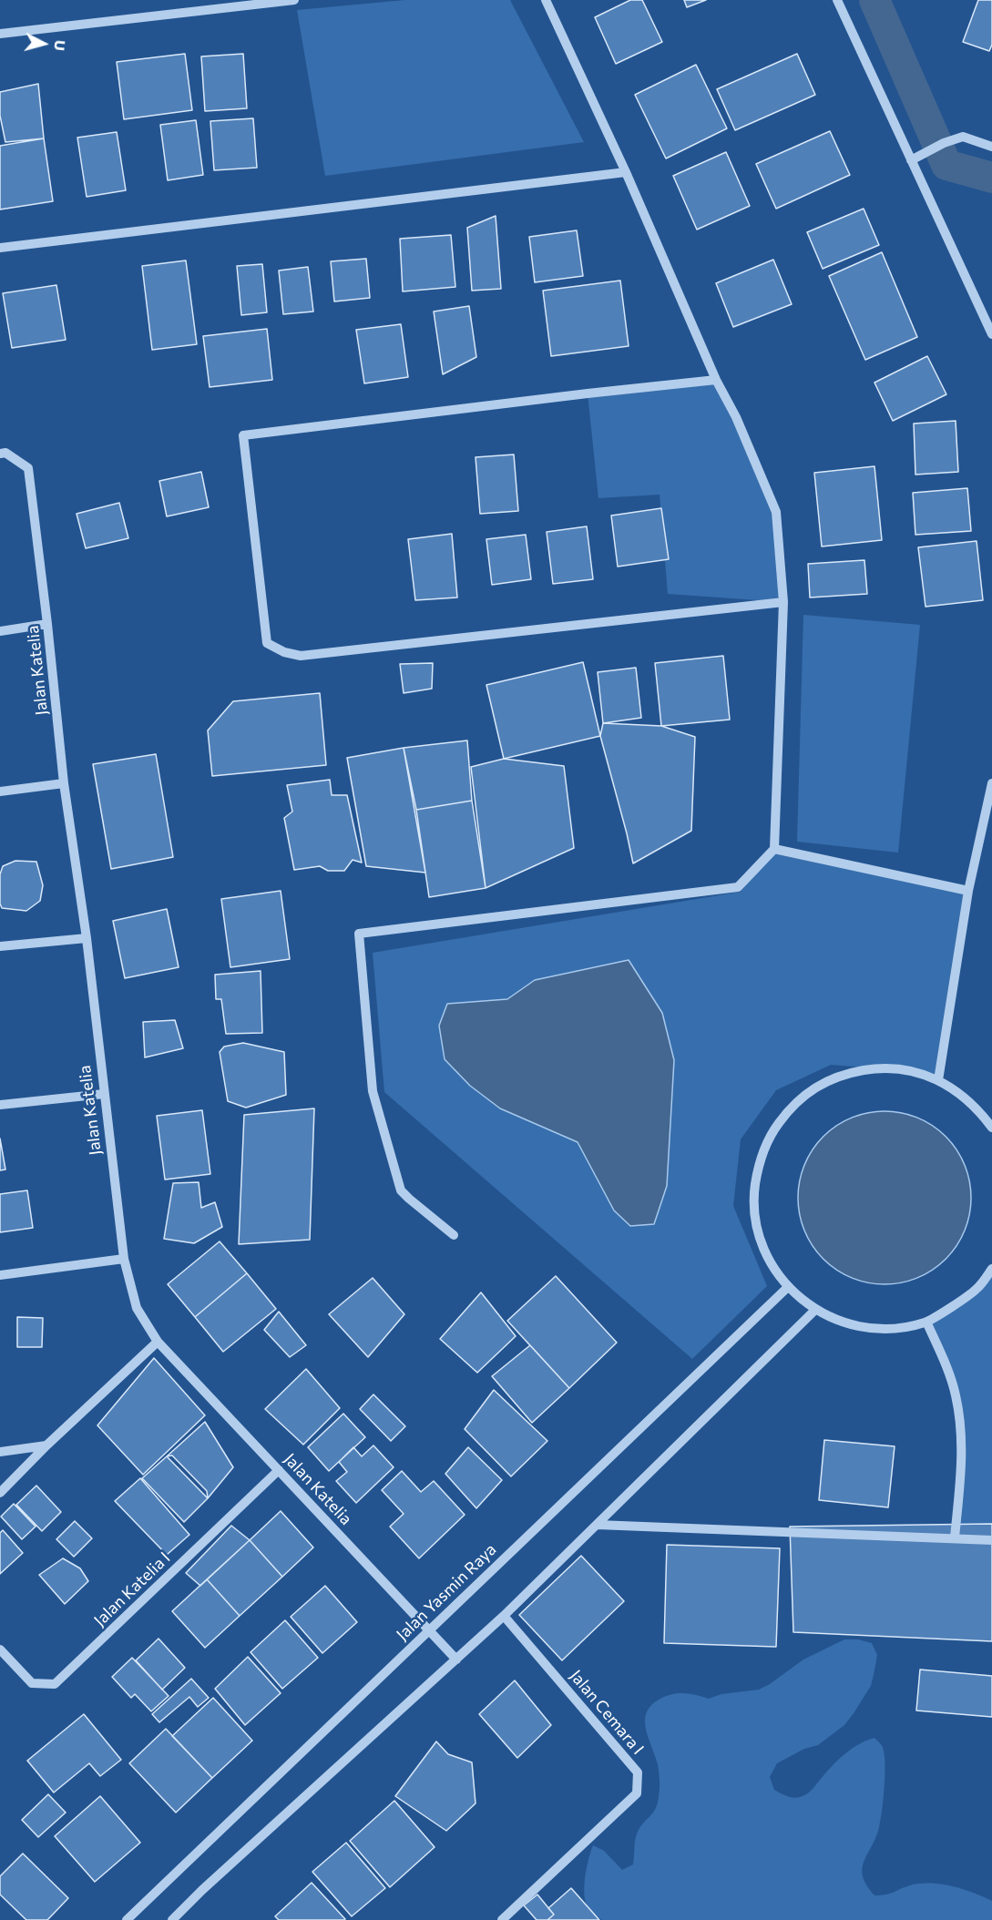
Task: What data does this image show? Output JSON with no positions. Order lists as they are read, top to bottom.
{
  "streets": {
    "street": [
      "Jalan Katelia",
      "Jalan Katelia I",
      "Jalan Yasmin Raya",
      "Jalan Cemara I"
    ]
  },
  "crossings": [
    ["Jalan Katelia", "Jalan Katelia I"],
    ["Jalan Katelia", "Jalan Yasmin Raya"]
  ],
  "north": "right"
}
